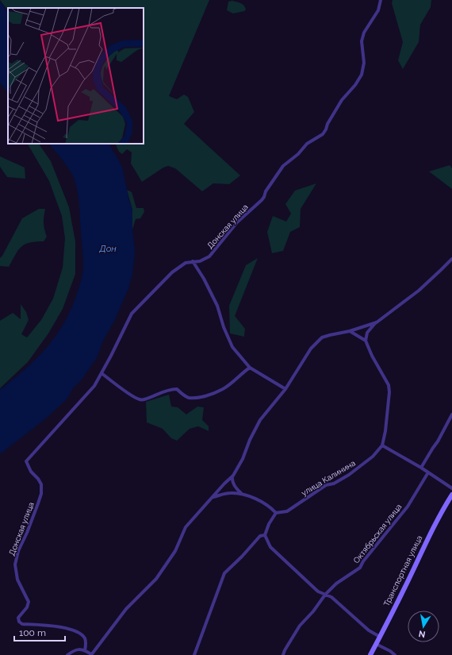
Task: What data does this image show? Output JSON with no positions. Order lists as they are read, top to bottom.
{
  "streets": {
    "main road": ["Транспортная улица"],
    "street": ["Донская улица", "улица Калинина", "Октябрьская улица"]
  },
  "water": ["Дон"],
  "scale_bar": "100 m",
  "north": "bottom"
}
